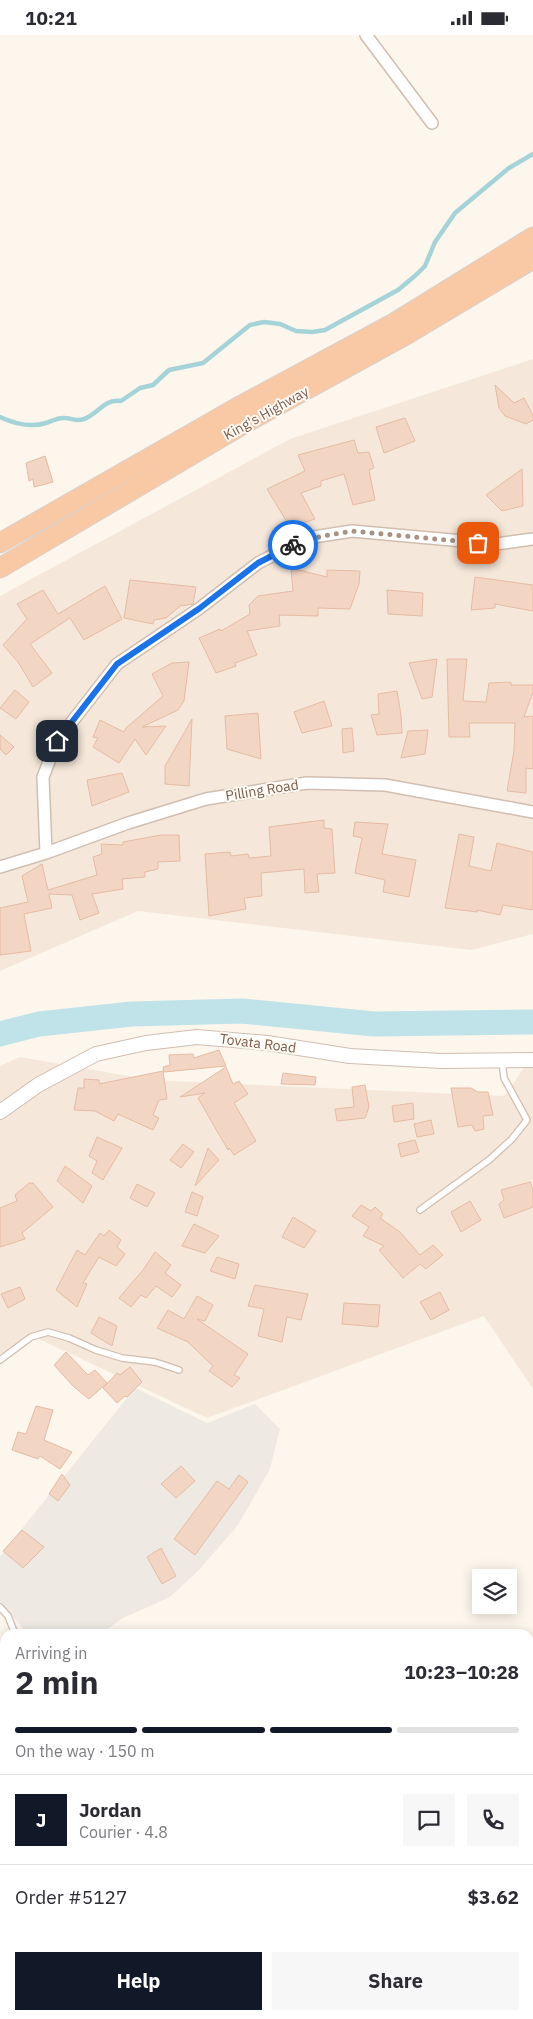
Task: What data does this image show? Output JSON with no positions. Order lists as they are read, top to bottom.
{
  "streets": {
    "highway": ["King's Highway"],
    "street": ["Pilling Road", "Tovata Road"]
  },
  "page": {
    "status": "10:21",
    "heading": ["2 min", "Arriving in", "10:23–10:28"],
    "panel": [
      "Jordan",
      "Courier · 4.8",
      "Order #5127",
      "$3.62"
    ],
    "bar": "On the way · 150 m",
    "round": "J",
    "buttons": ["Help", "Share"]
  }
}
